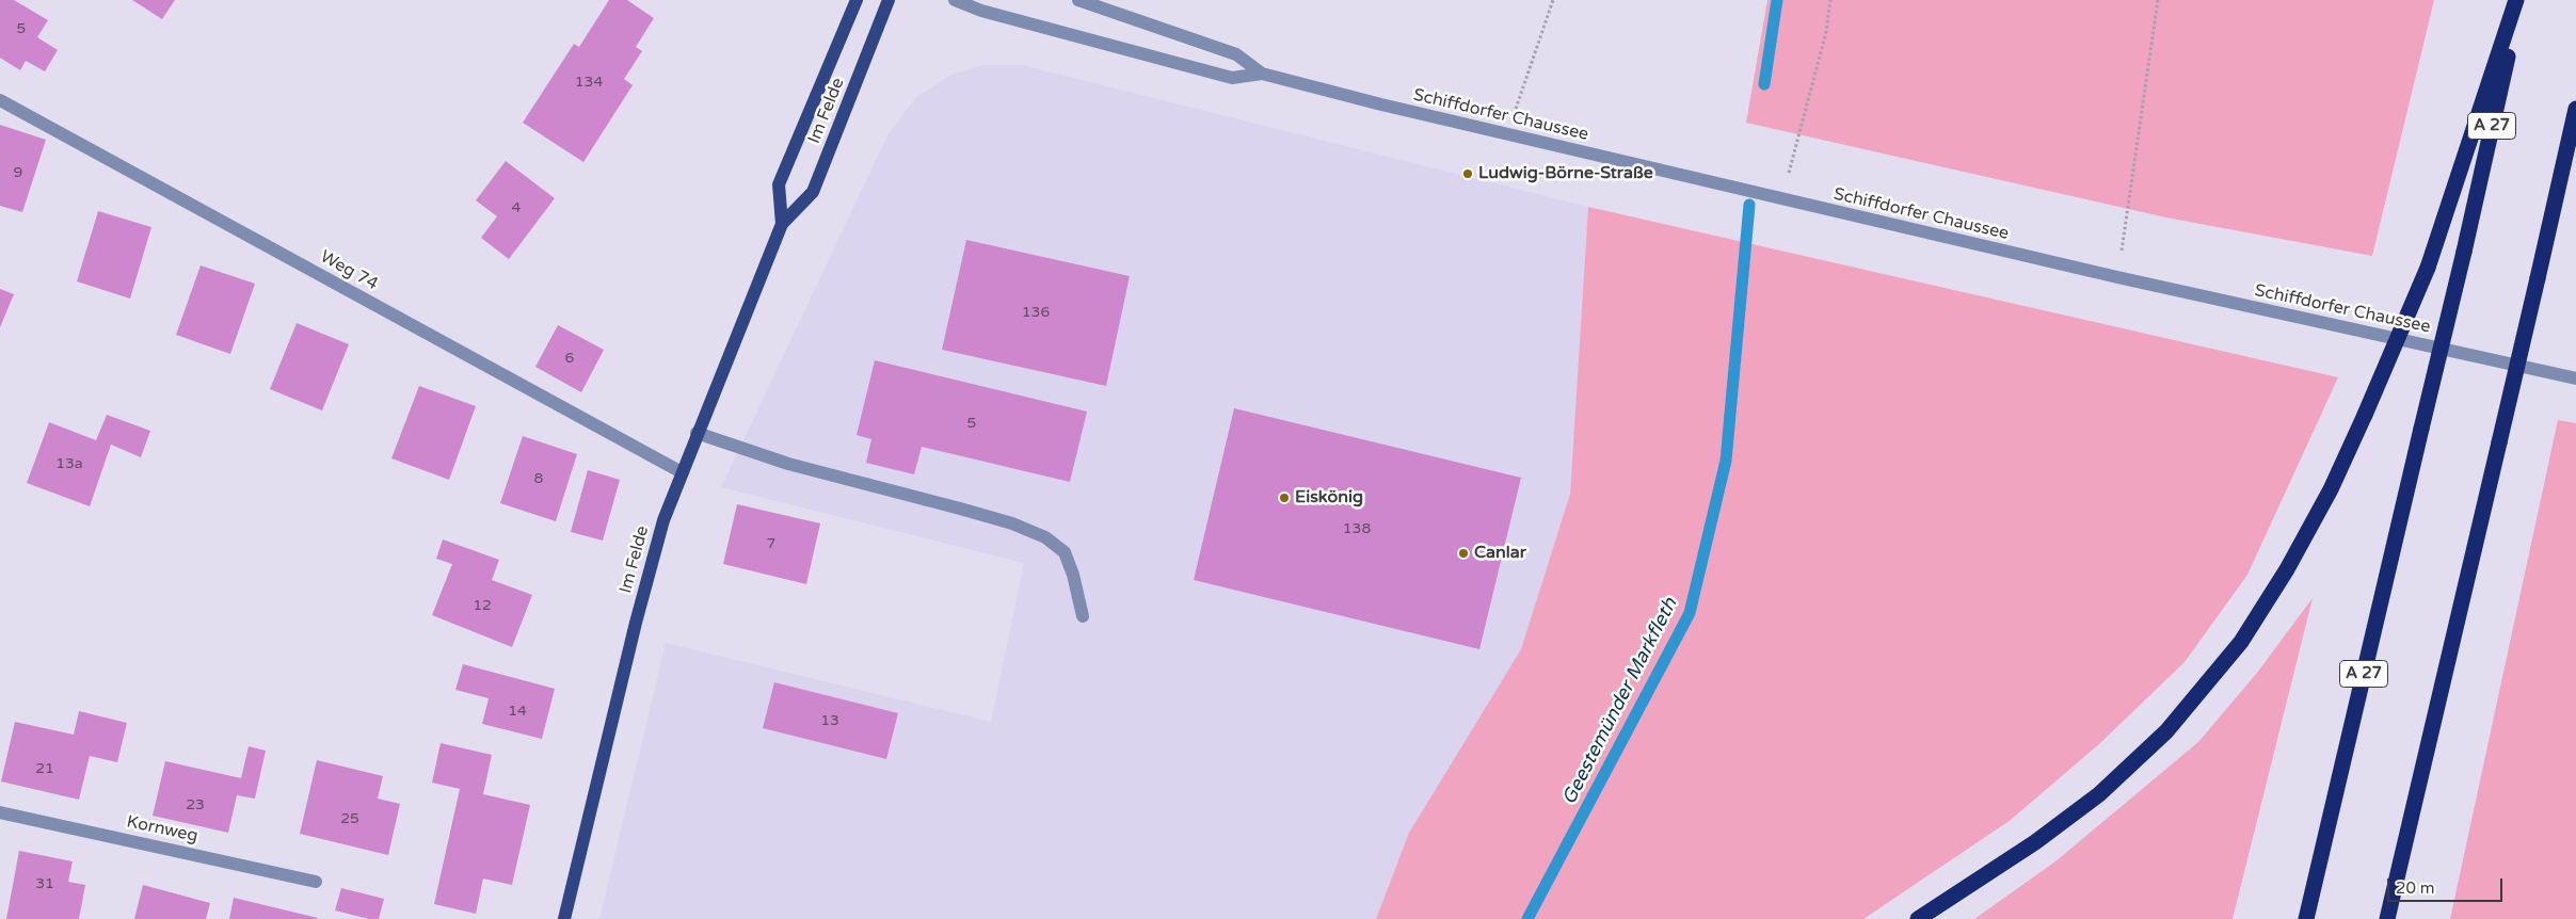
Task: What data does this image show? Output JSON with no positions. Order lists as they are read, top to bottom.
{
  "streets": {
    "highway": ["A 27"],
    "main road": ["Im Felde"],
    "street": ["Schiffdorfer Chaussee", "Weg 74", "Kornweg"]
  },
  "crossings": [
    ["Im Felde", "Weg 74"]
  ],
  "water": ["Geestemünder Markfleth"],
  "places": ["Ludwig-Börne-Straße", "Eiskönig", "Canlar"],
  "house_numbers": [
    "5",
    "134",
    "9",
    "4",
    "136",
    "6",
    "5",
    "13a",
    "8",
    "138",
    "7",
    "12",
    "14",
    "13",
    "21",
    "23",
    "25",
    "31"
  ],
  "scale_bar": "20 m"
}
